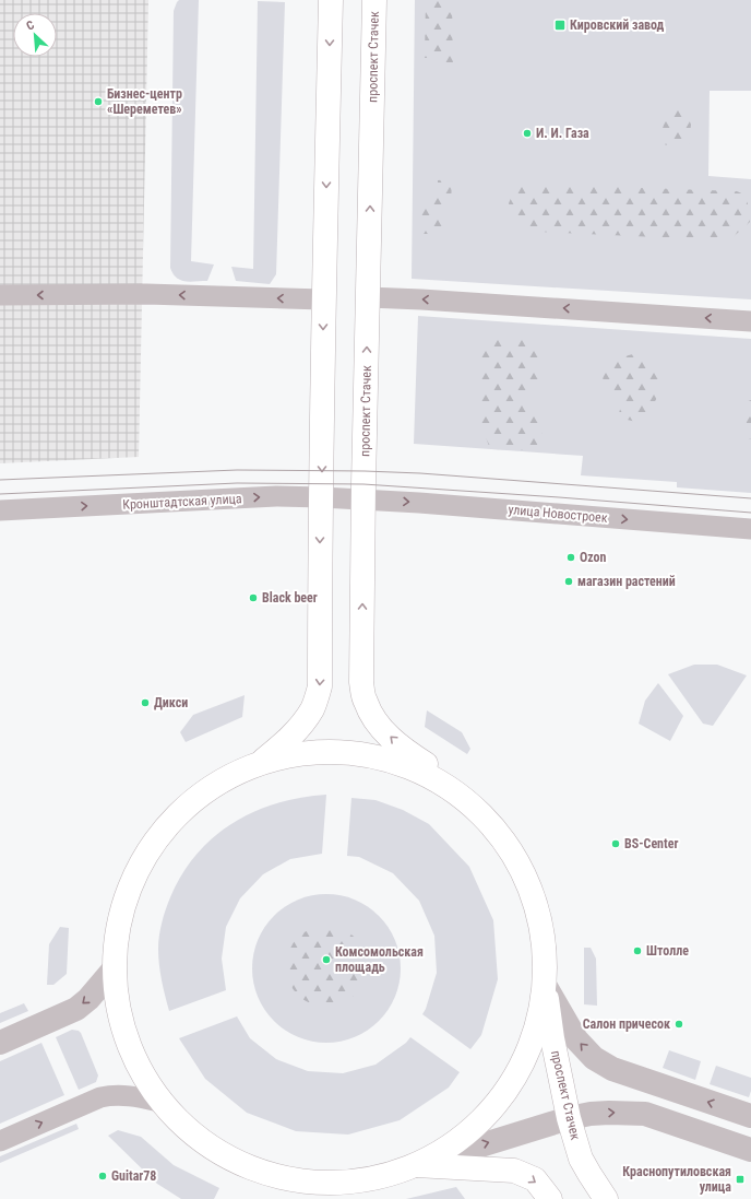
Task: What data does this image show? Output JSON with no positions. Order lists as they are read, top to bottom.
{
  "streets": {
    "main road": ["проспект Стачек"],
    "street": ["Кронштадтская улица", "улица Новостроек"]
  },
  "crossings": [
    ["проспект Стачек", "Кронштадтская улица"],
    ["проспект Стачек", "улица Новостроек"],
    ["Кронштадтская улица", "улица Новостроек"]
  ],
  "one_way": ["Кронштадтская улица", "улица Новостроек"],
  "places": {
    "transit": ["Кировский завод", "Краснопутиловская улица"],
    "other": [
      "Бизнес-центр «Шереметев»",
      "И. И. Газа",
      "Ozon",
      "магазин растений",
      "Black beer",
      "Дикси",
      "BS-Сеntеr",
      "Штолле",
      "Комсомольская площадь",
      "Салон причесок",
      "Guitar78"
    ]
  },
  "north": "top left"
}
